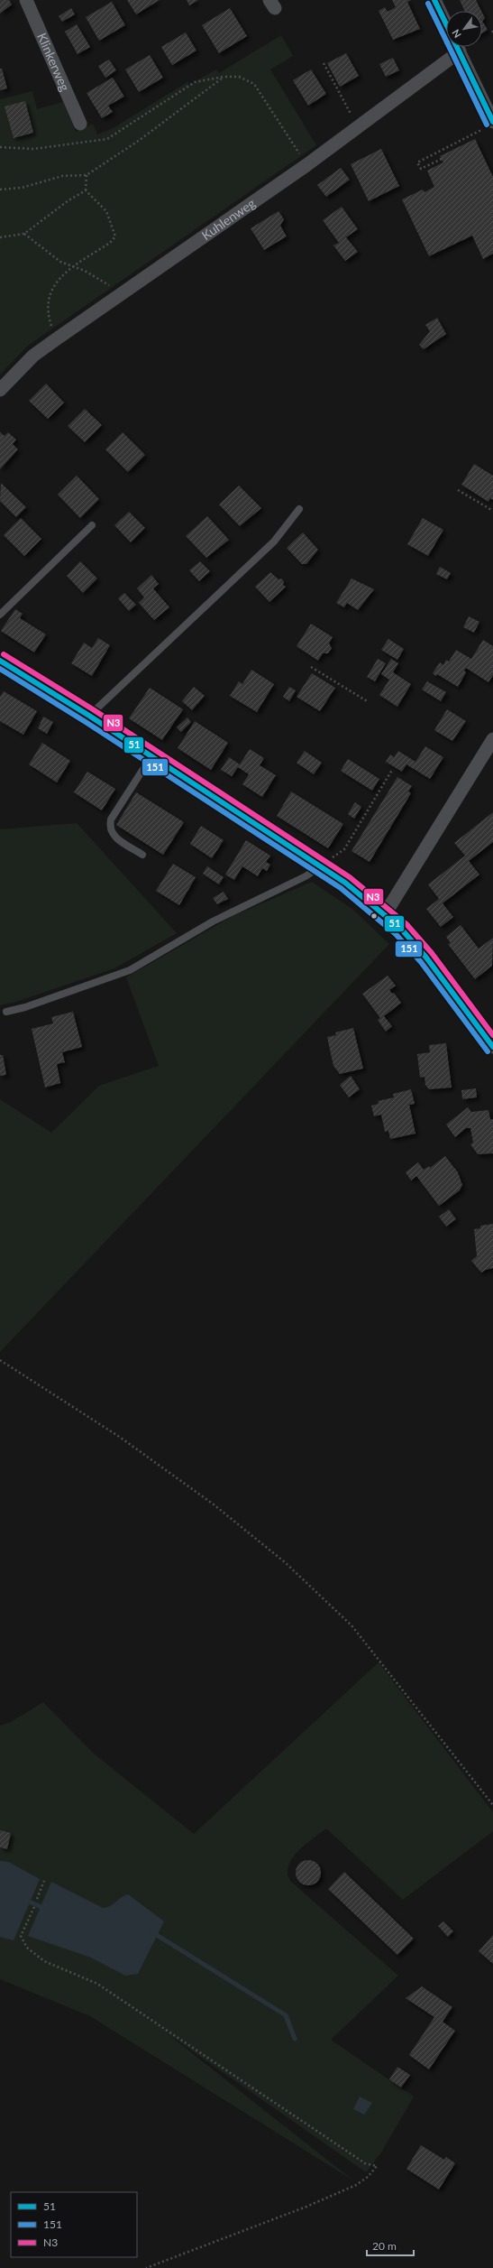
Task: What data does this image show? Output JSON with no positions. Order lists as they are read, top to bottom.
{
  "streets": {
    "street": ["Klinkerweg", "Kuhlenweg"]
  },
  "lines": ["transit line 51", "transit line 151", "transit line N3"],
  "legend": ["51", "151", "N3"],
  "scale_bar": "20 m",
  "north": "bottom left"
}
